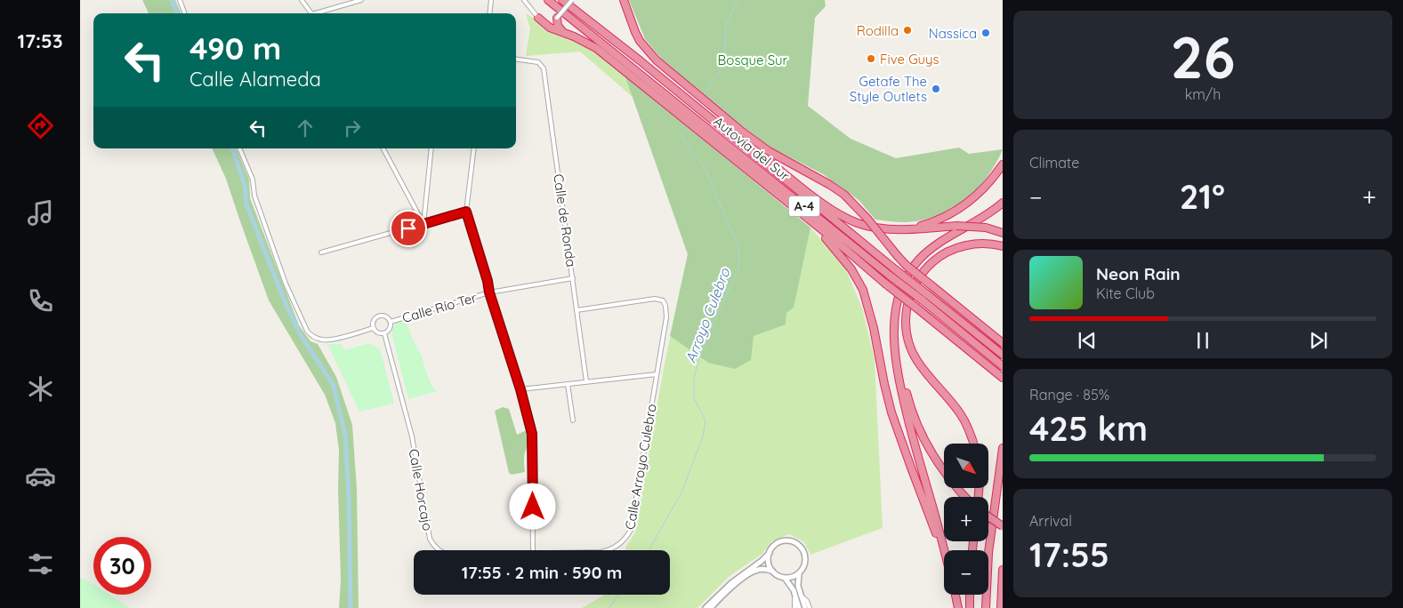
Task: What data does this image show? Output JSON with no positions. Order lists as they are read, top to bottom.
{
  "streets": {
    "highway": ["Autovía del Sur", "A-4"],
    "street": [
      "Calle de Ronda",
      "Calle Río Ter",
      "Calle Arroyo Culebro",
      "Calle Horcajo"
    ]
  },
  "crossings": [
    ["Calle de Ronda", "Calle Río Ter"],
    ["Calle de Ronda", "Calle Arroyo Culebro"],
    ["Calle Río Ter", "Calle Horcajo"]
  ],
  "water": ["Arroyo Culebro"],
  "parks": ["Bosque Sur"],
  "places": [
    "Rodilla",
    "Nassica",
    "Five Guys",
    "Getafe The Style Outlets"
  ],
  "north": "bottom right",
  "page": {
    "tabs": "17:53",
    "tile": [
      ["26", "km/h"],
      "Climate",
      ["Range · 85%", "425 km"],
      ["Arrival", "17:55"]
    ],
    "turn": ["490 m", "Calle Alameda"],
    "heat": ["−", "21°", "+"],
    "song": ["Neon Rain", "Kite Club"],
    "map_buttons": ["+", "−"],
    "limit": "30",
    "trip": "17:55 · 2 min · 590 m"
  }
}
